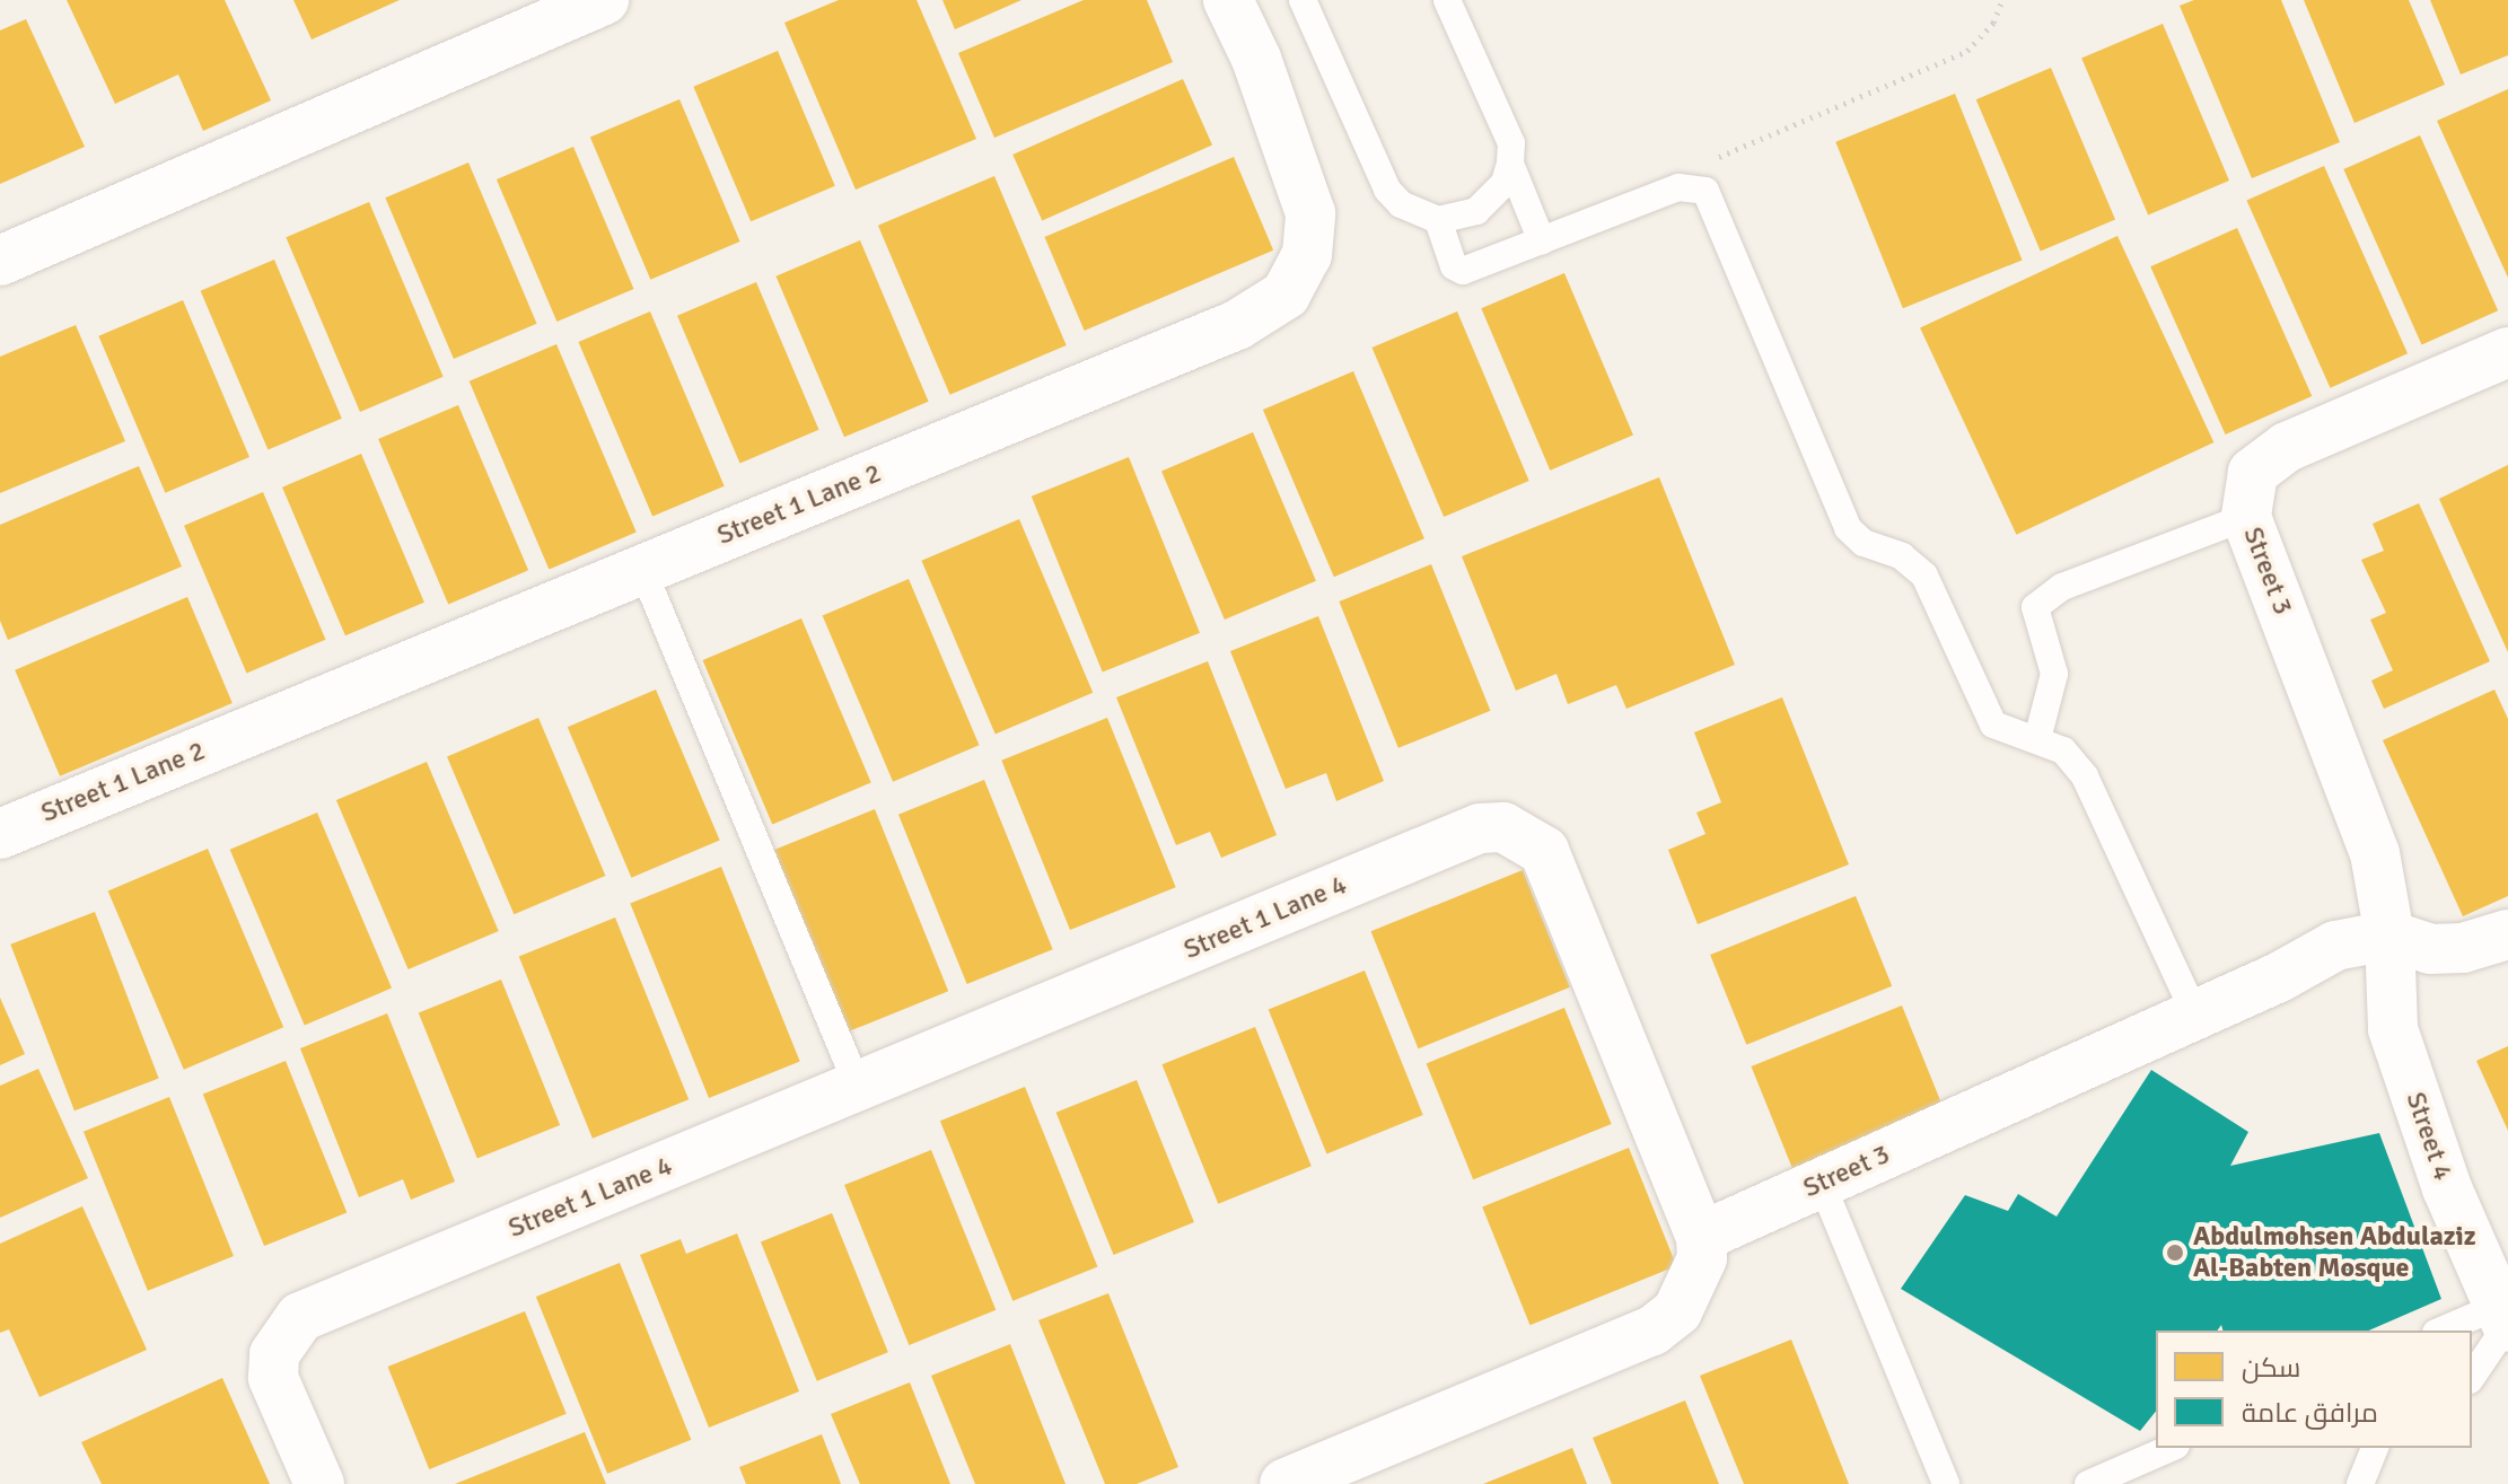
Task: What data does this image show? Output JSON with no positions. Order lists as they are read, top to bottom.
{
  "streets": {
    "street": [
      "Street 1 Lane 2",
      "Street 3",
      "Street 1 Lane 4",
      "Street 4"
    ]
  },
  "crossings": [
    ["Street 3", "Street 1 Lane 4"],
    ["Street 3", "Street 4"]
  ],
  "places": ["Abdulmohsen Abdulaziz Al-Babten Mosque"],
  "legend": ["سكن", "مرافق عامة"]
}
